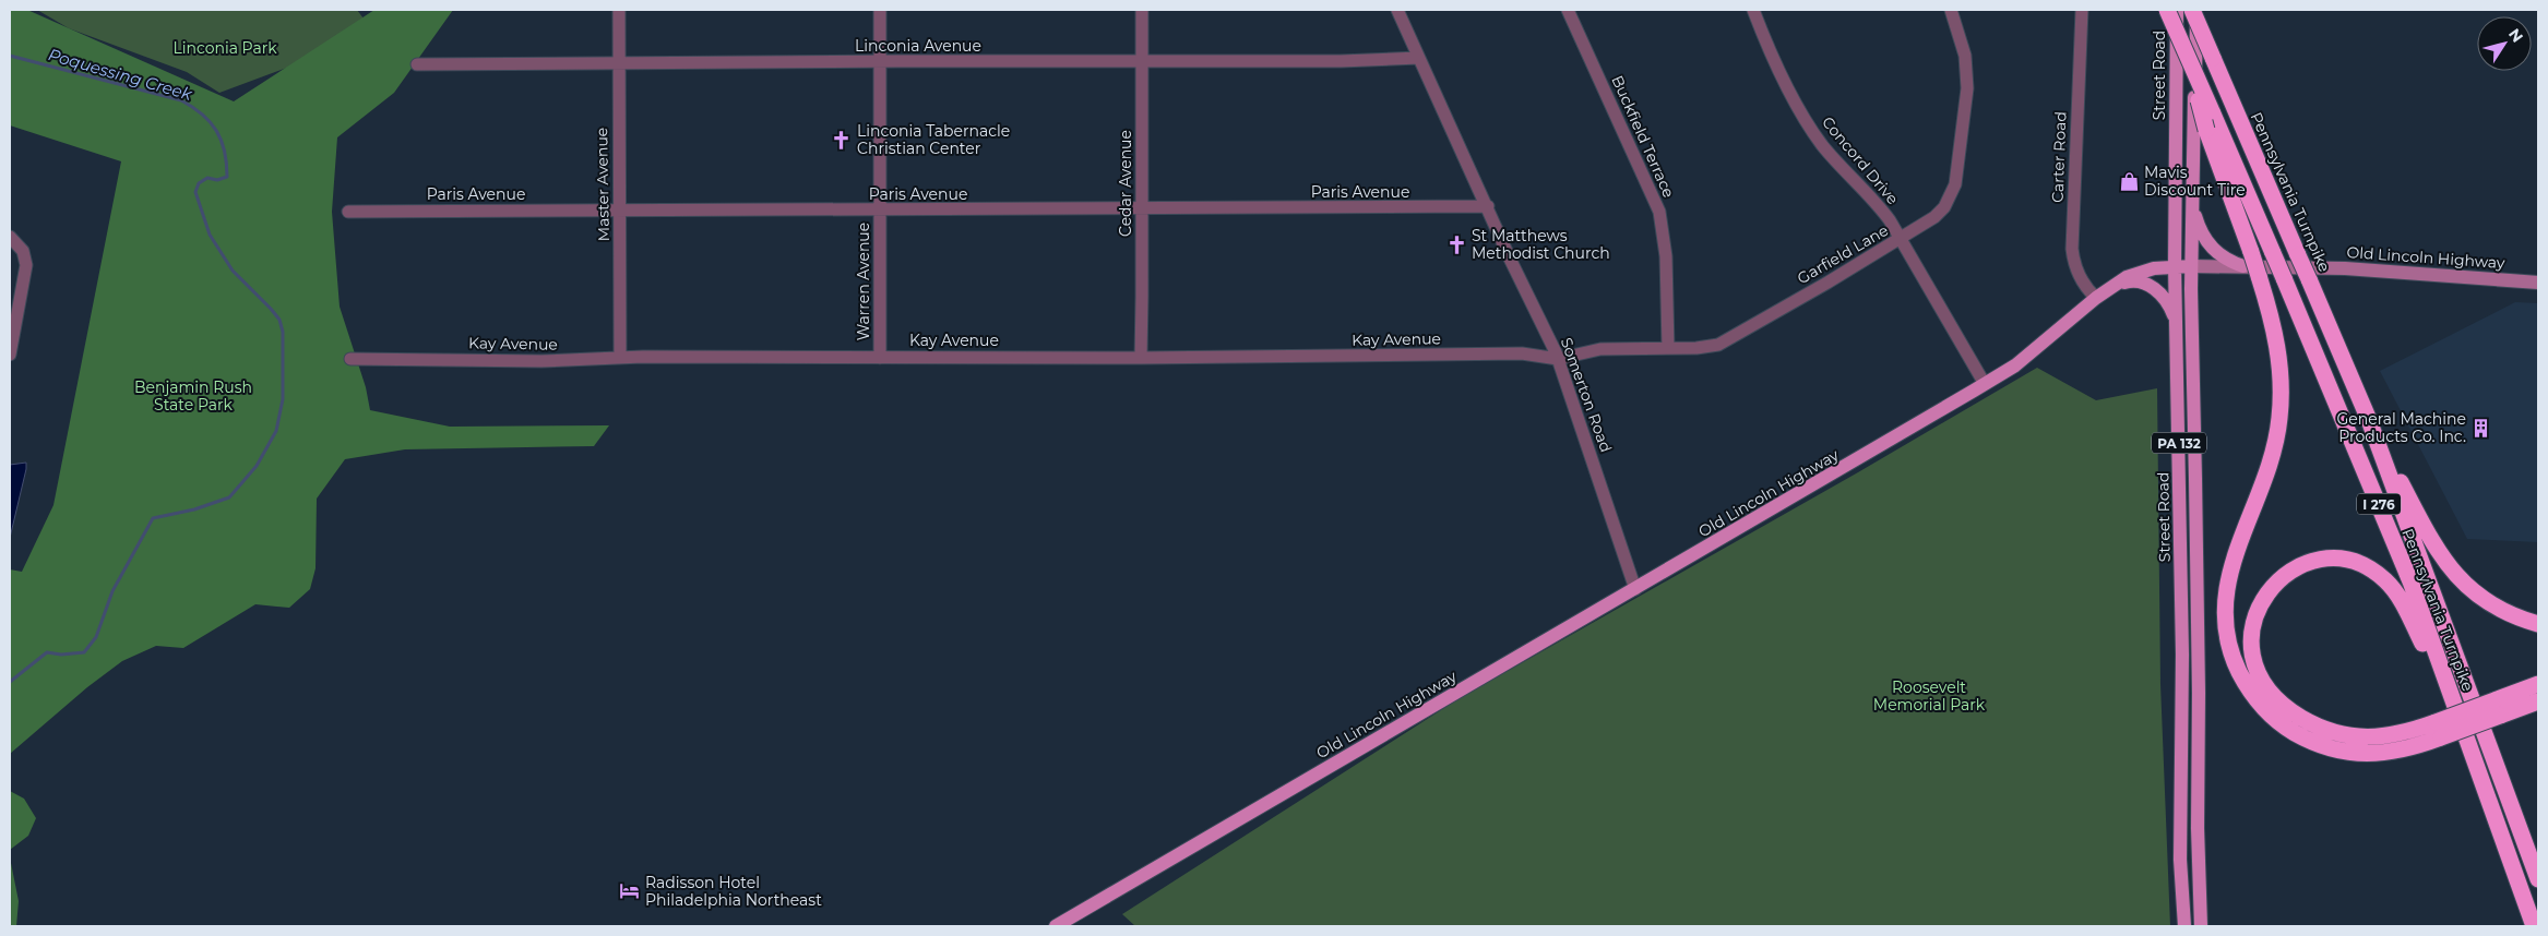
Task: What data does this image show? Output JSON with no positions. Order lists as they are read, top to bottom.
{
  "streets": {
    "highway": ["Pennsylvania Turnpike", "I 276"],
    "main road": ["Street Road", "Old Lincoln Highway", "PA 132"],
    "street": [
      "Linconia Avenue",
      "Buckfield Terrace",
      "Carter Road",
      "Concord Drive",
      "Cedar Avenue",
      "Master Avenue",
      "Paris Avenue",
      "Garfield Lane",
      "Warren Avenue",
      "Kay Avenue",
      "Somerton Road"
    ]
  },
  "crossings": [
    ["Linconia Avenue", "Cedar Avenue"],
    ["Linconia Avenue", "Master Avenue"],
    ["Linconia Avenue", "Warren Avenue"],
    ["Linconia Avenue", "Somerton Road"],
    ["Street Road", "Old Lincoln Highway"],
    ["Buckfield Terrace", "Garfield Lane"],
    ["Carter Road", "Old Lincoln Highway"],
    ["Concord Drive", "Garfield Lane"],
    ["Concord Drive", "Old Lincoln Highway"],
    ["Cedar Avenue", "Paris Avenue"],
    ["Cedar Avenue", "Kay Avenue"],
    ["Master Avenue", "Paris Avenue"],
    ["Master Avenue", "Kay Avenue"],
    ["Paris Avenue", "Warren Avenue"],
    ["Paris Avenue", "Somerton Road"],
    ["Pennsylvania Turnpike", "PA 132"],
    ["Garfield Lane", "Kay Avenue"],
    ["Garfield Lane", "Somerton Road"],
    ["Old Lincoln Highway", "Somerton Road"],
    ["Old Lincoln Highway", "PA 132"],
    ["Warren Avenue", "Kay Avenue"],
    ["Kay Avenue", "Somerton Road"]
  ],
  "water": ["Poquessing Creek"],
  "parks": ["Linconia Park", "Benjamin Rush State Park", "Roosevelt Memorial Park"],
  "places": {
    "church": ["Linconia Tabernacle Christian Center", "St Matthews Methodist Church"],
    "shop": ["Mavis Discount Tire"],
    "building": ["General Machine Products Co. Inc."],
    "hotel": ["Radisson Hotel Philadelphia Northeast"]
  },
  "north": "top right"
}
